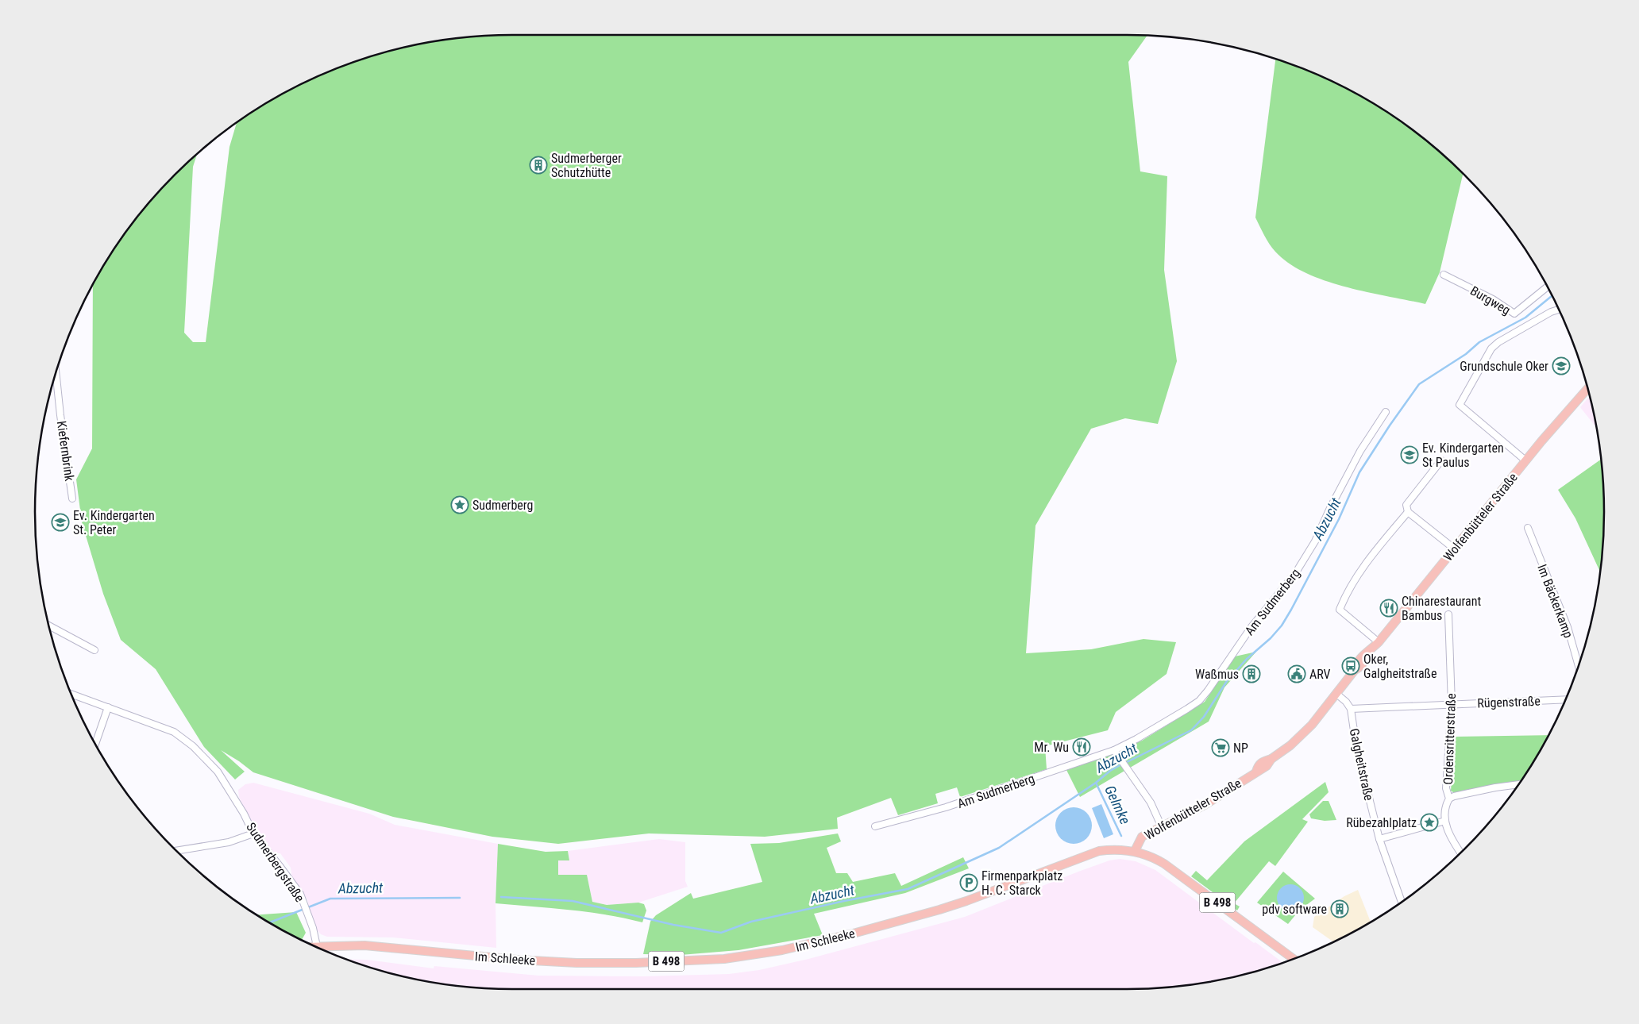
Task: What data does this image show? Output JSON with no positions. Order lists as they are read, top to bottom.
{
  "streets": {
    "main road": ["Wolfenbütteler Straße", "B 498", "Im Schleeke"],
    "street": [
      "Burgweg",
      "Kiefernbrink",
      "Im Bäckerkamp",
      "Am Sudmerberg",
      "Rügenstraße",
      "Ordensritterstraße",
      "Galgheitstraße",
      "Sudmerbergstraße"
    ]
  },
  "crossings": [
    ["Wolfenbütteler Straße", "Im Schleeke"],
    ["Rügenstraße", "Ordensritterstraße"],
    ["Rügenstraße", "Galgheitstraße"],
    ["Sudmerbergstraße", "Im Schleeke"]
  ],
  "water": ["Abzucht", "Gelmke"],
  "places": {
    "building": ["Sudmerberger Schutzhütte", "Waßmus", "pdv software"],
    "school or university": ["Grundschule Oker", "Ev. Kindergarten St Paulus", "Ev. Kindergarten St. Peter"],
    "place": ["Sudmerberg", "Rübezahlplatz"],
    "restaurant": ["Chinarestaurant Bambus", "Mr. Wu"],
    "bus stop": ["Oker, Galgheitstraße"],
    "public building": ["ARV"],
    "supermarket": ["NP"],
    "parking": ["Firmenparkplatz H. C. Starck"]
  }
}
